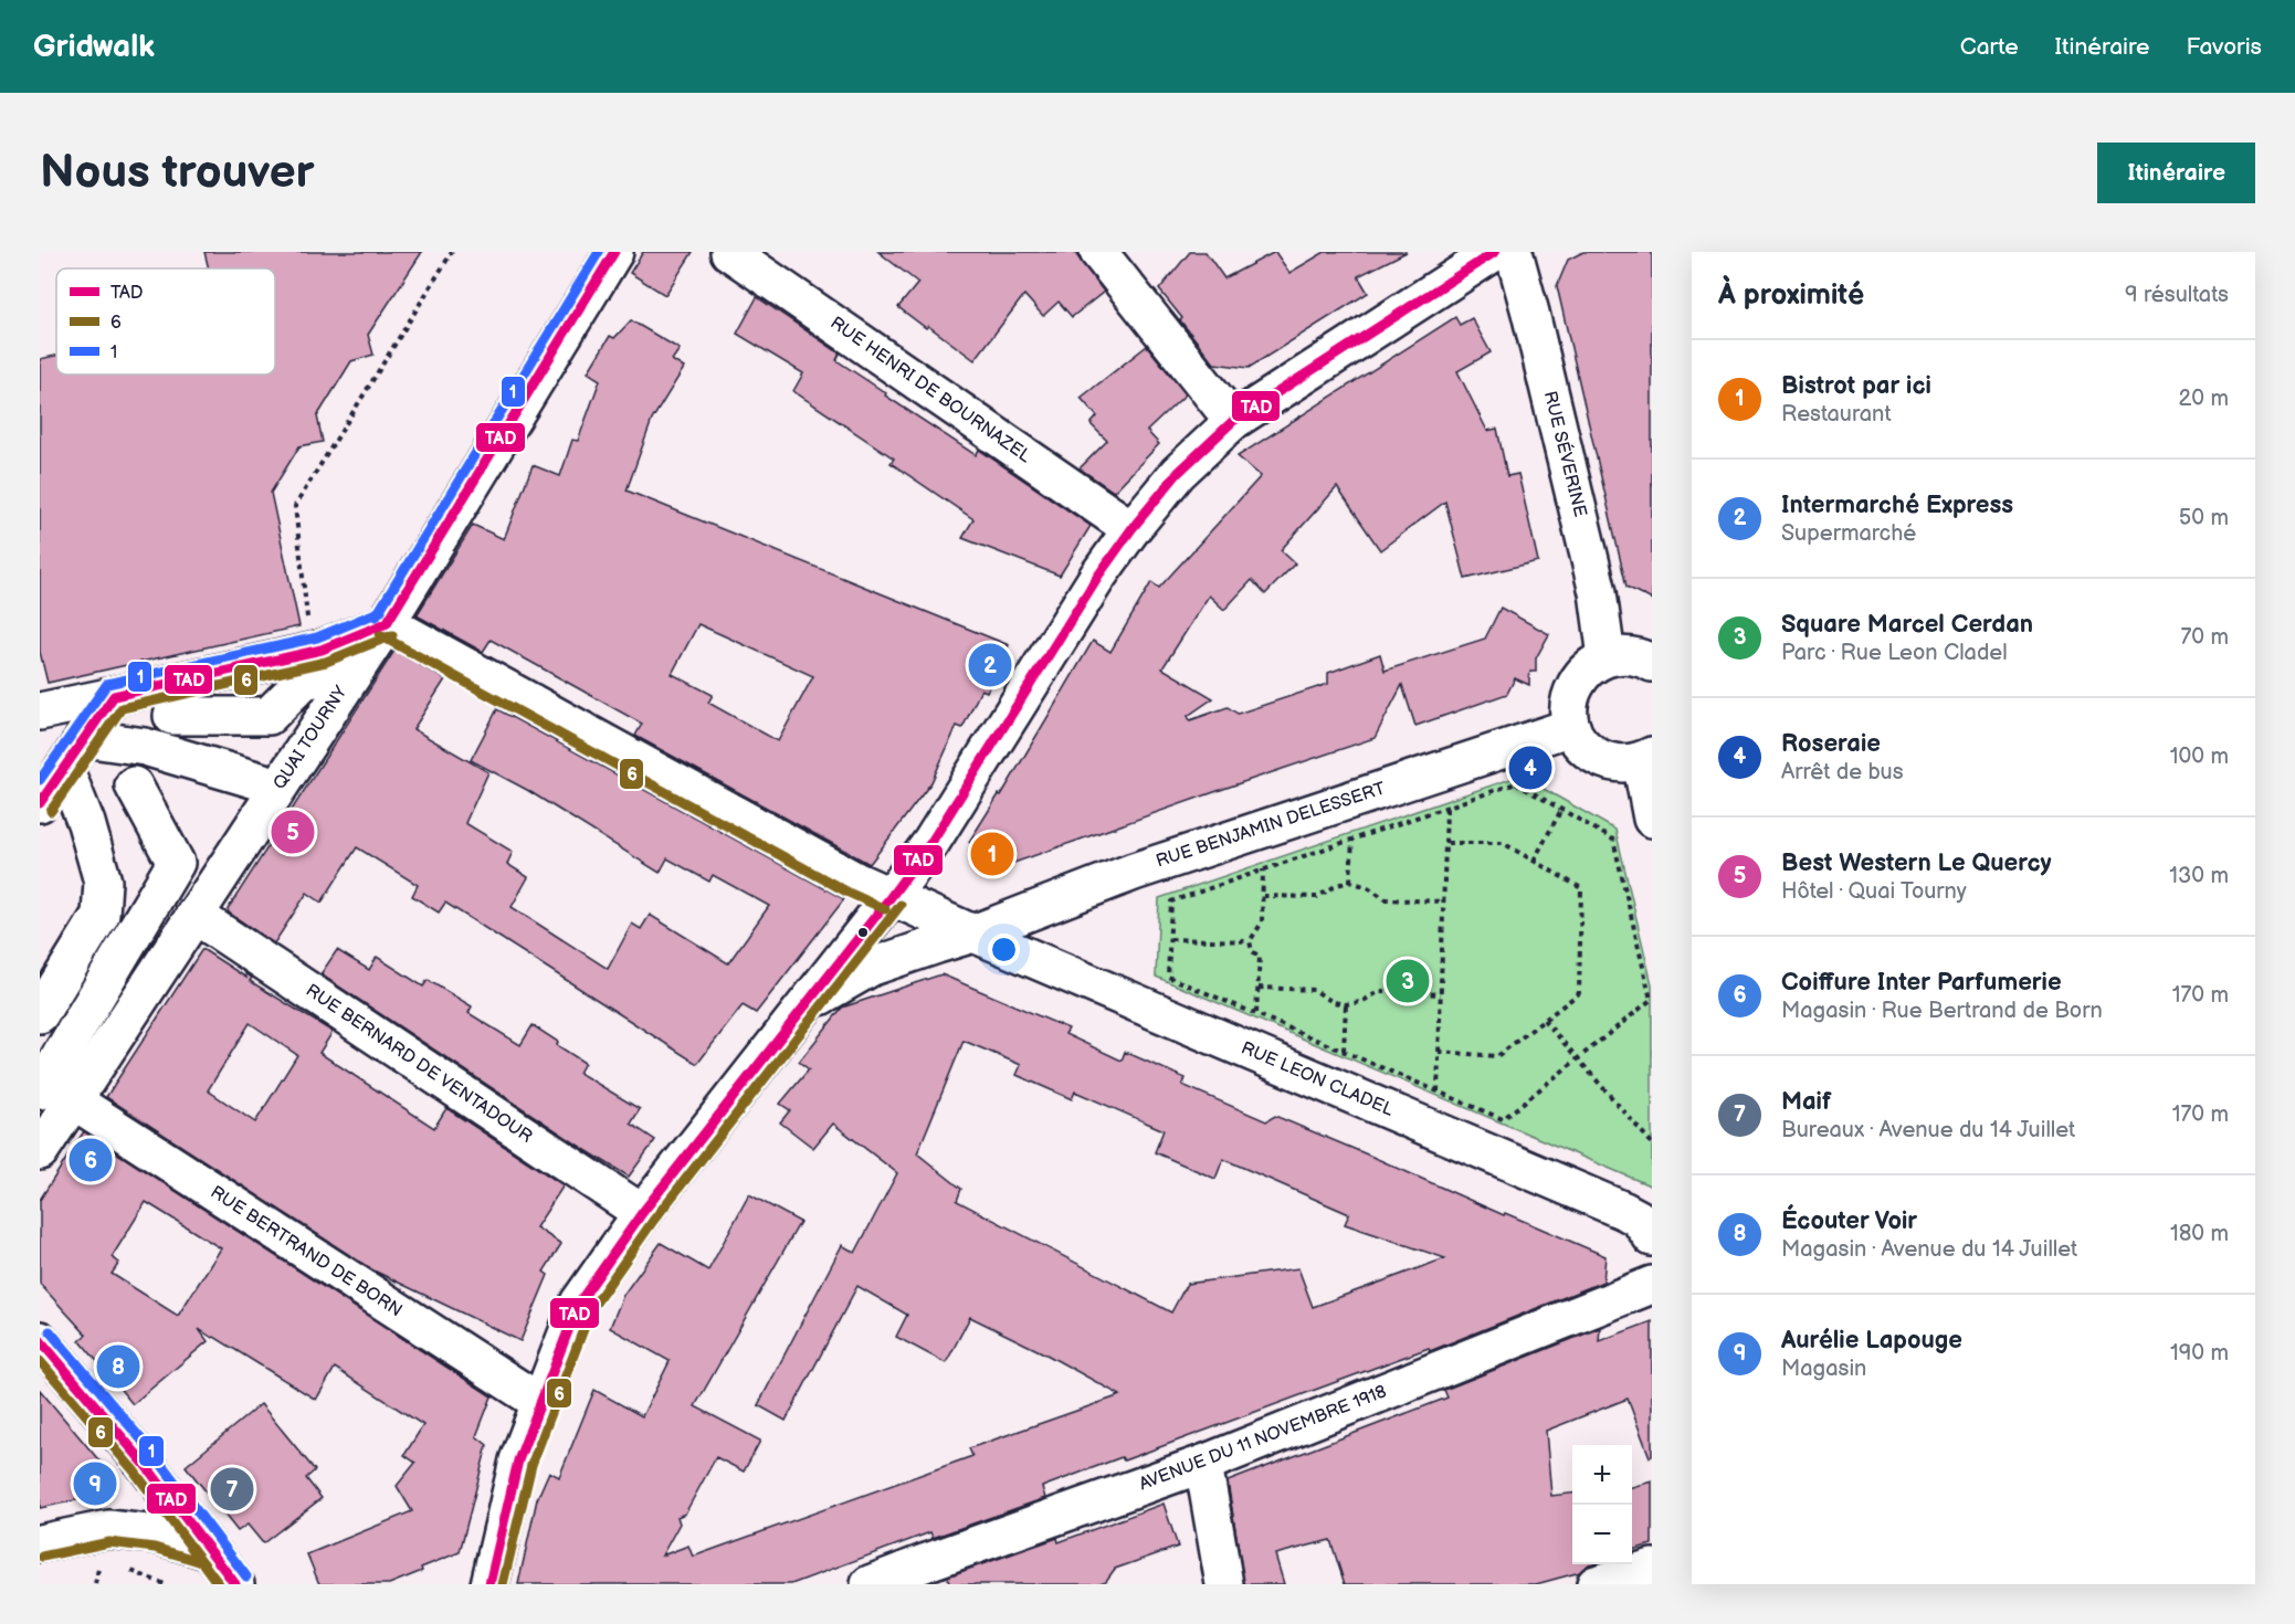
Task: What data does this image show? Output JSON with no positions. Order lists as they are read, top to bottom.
{
  "streets": {
    "street": [
      "RUE HENRI DE BOURNAZEL",
      "RUE SÉVERINE",
      "QUAI TOURNY",
      "RUE BENJAMIN DELESSERT",
      "RUE BERNARD DE VENTADOUR",
      "RUE LEON CLADEL",
      "RUE BERTRAND DE BORN",
      "AVENUE DU 11 NOVEMBRE 1918"
    ]
  },
  "crossings": [
    ["QUAI TOURNY", "RUE BERNARD DE VENTADOUR"],
    ["QUAI TOURNY", "RUE LEON CLADEL"],
    ["QUAI TOURNY", "RUE BERTRAND DE BORN"],
    ["RUE BENJAMIN DELESSERT", "RUE LEON CLADEL"]
  ],
  "lines": ["transit line TAD", "transit line 1", "transit line 6"],
  "legend": ["TAD", "6", "1"],
  "page": {
    "header": "Gridwalk",
    "nav": ["Carte", "Itinéraire", "Favoris"],
    "buttons": "Itinéraire",
    "title": "Nous trouver",
    "heading": ["À proximité", "9 résultats"],
    "list": [
      {
        "mark": "1",
        "name": "Bistrot par ici",
        "note": "Restaurant",
        "value": "20 m"
      },
      {
        "mark": "2",
        "name": "Intermarché Express",
        "note": "Supermarché",
        "value": "50 m"
      },
      {
        "mark": "3",
        "name": "Square Marcel Cerdan",
        "note": "Parc · Rue Leon Cladel",
        "value": "70 m"
      },
      {
        "mark": "4",
        "name": "Roseraie",
        "note": "Arrêt de bus",
        "value": "100 m"
      },
      {
        "mark": "5",
        "name": "Best Western Le Quercy",
        "note": "Hôtel · Quai Tourny",
        "value": "130 m"
      },
      {
        "mark": "6",
        "name": "Coiffure Inter Parfumerie",
        "note": "Magasin · Rue Bertrand de Born",
        "value": "170 m"
      },
      {
        "mark": "7",
        "name": "Maif",
        "note": "Bureaux · Avenue du 14 Juillet",
        "value": "170 m"
      },
      {
        "mark": "8",
        "name": "Écouter Voir",
        "note": "Magasin · Avenue du 14 Juillet",
        "value": "180 m"
      },
      {
        "mark": "9",
        "name": "Aurélie Lapouge",
        "note": "Magasin",
        "value": "190 m"
      }
    ],
    "pins": [
      "2",
      "4",
      "5",
      "1",
      "3",
      "6",
      "8",
      "9",
      "7"
    ],
    "map_buttons": ["+", "−"]
  }
}
